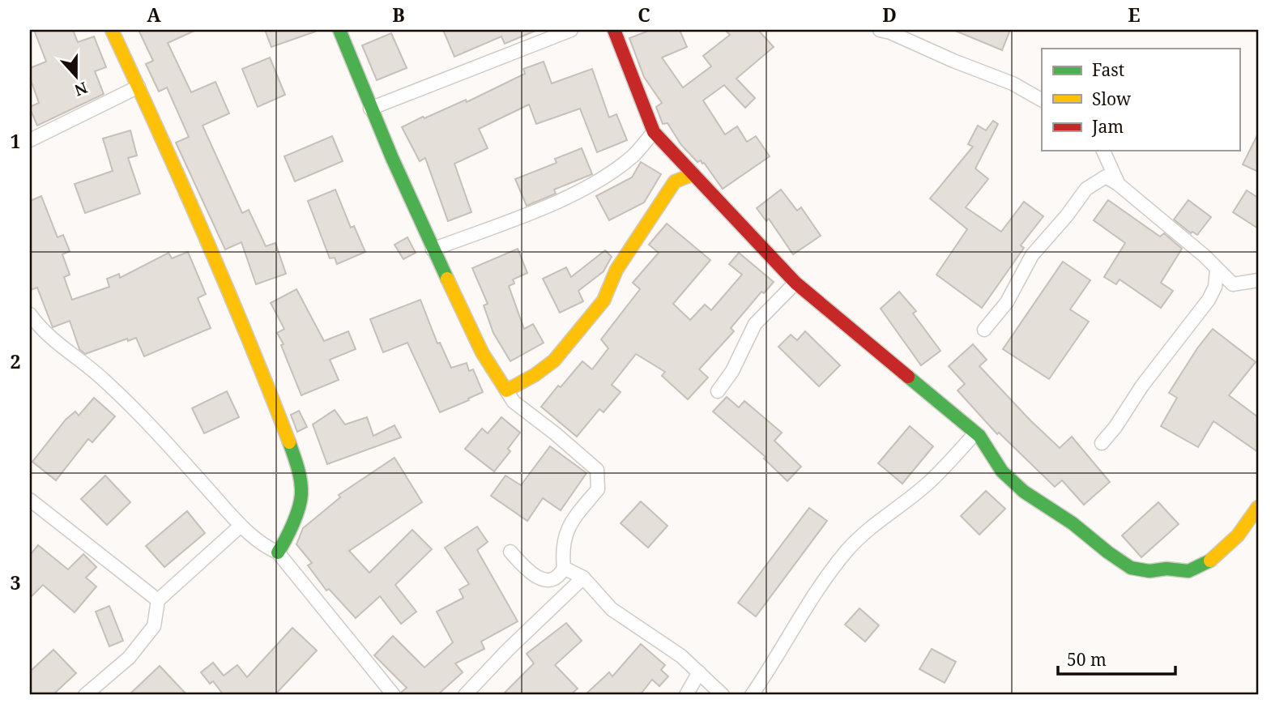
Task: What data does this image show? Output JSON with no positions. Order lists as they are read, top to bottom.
{
  "legend": ["Fast", "Slow", "Jam"],
  "scale_bar": "50 m",
  "north": "bottom",
  "grid": {
    "columns": [
      "A",
      "B",
      "C",
      "D",
      "E"
    ],
    "rows": ["1", "2", "3"]
  }
}
